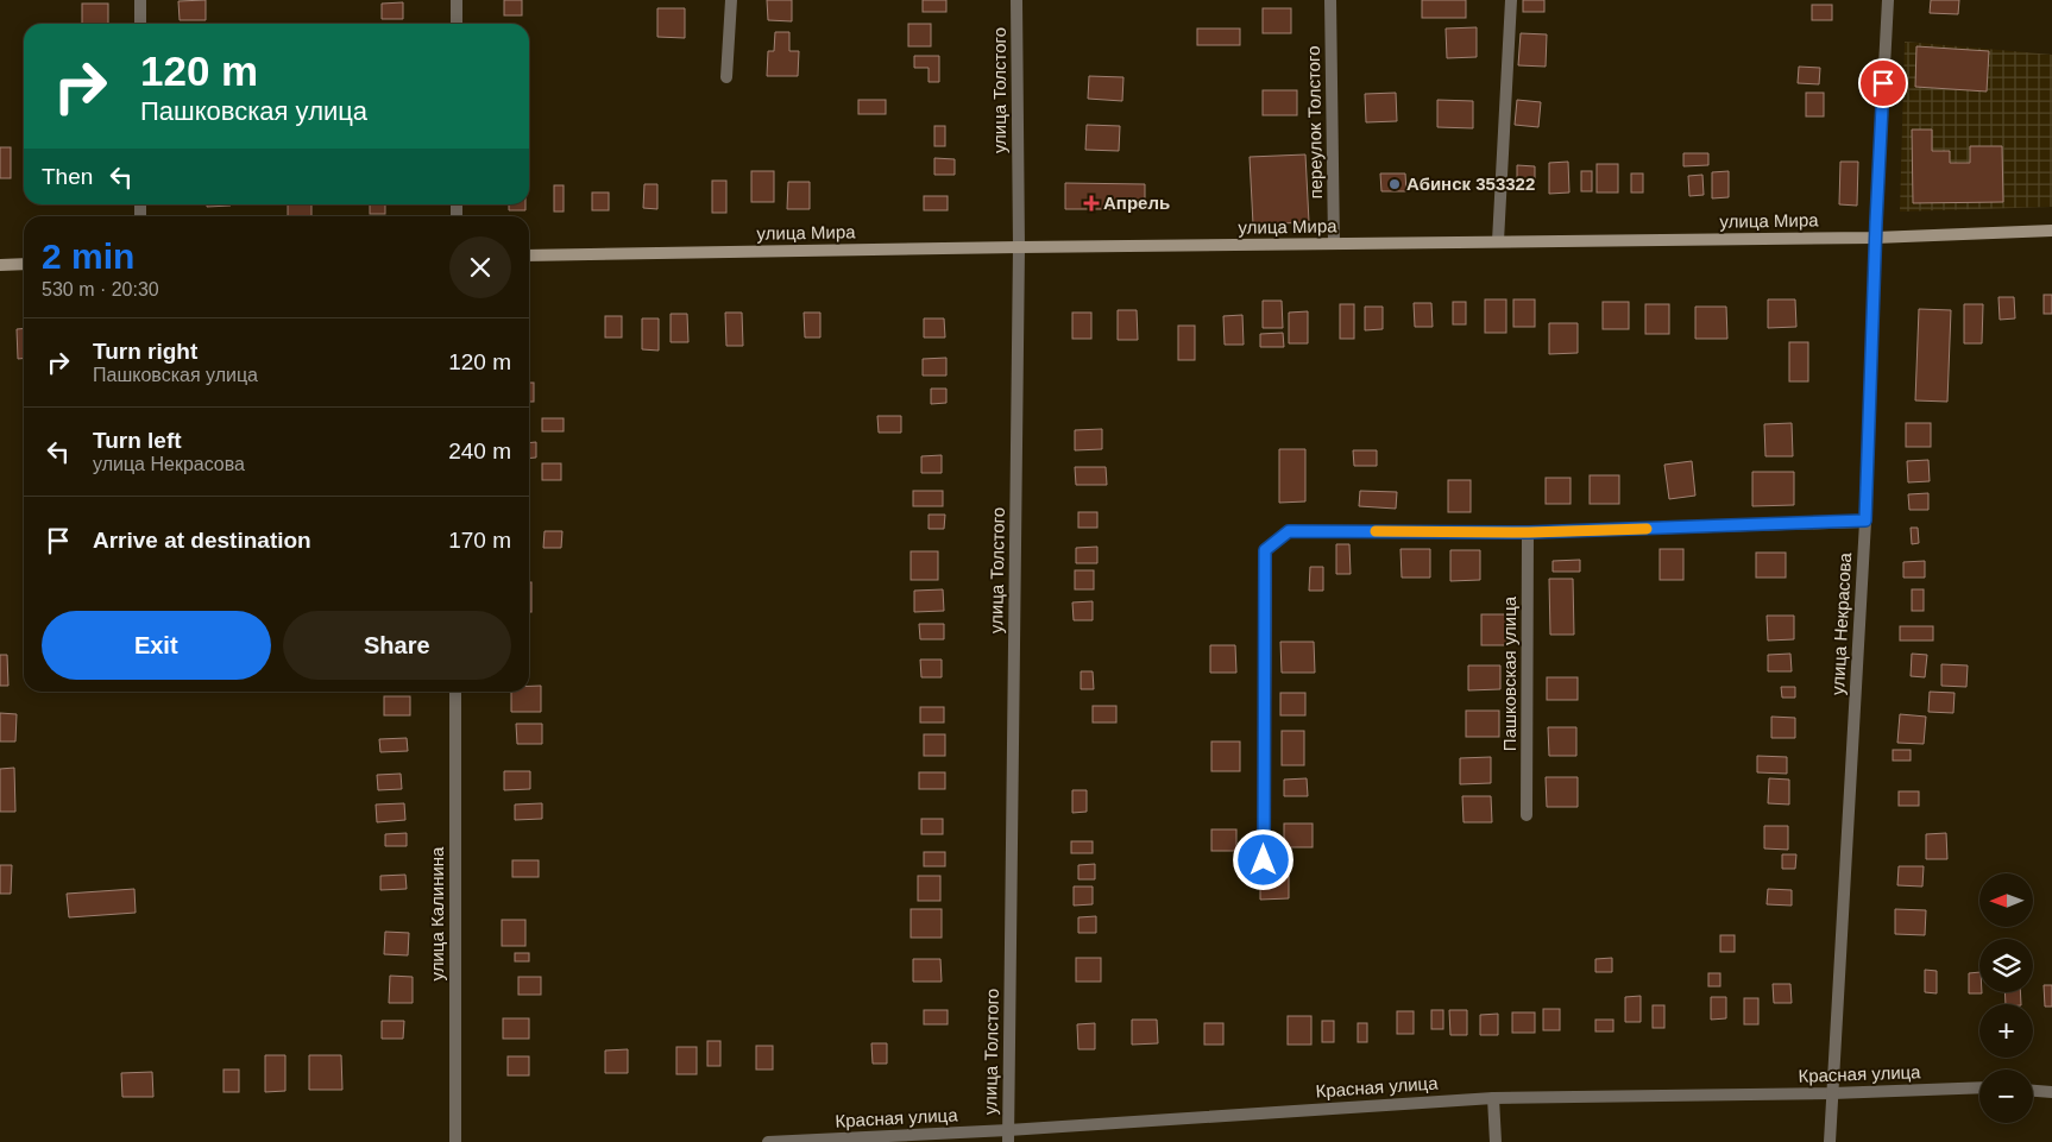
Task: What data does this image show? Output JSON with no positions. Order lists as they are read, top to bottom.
{
  "streets": {
    "main road": ["улица Мира"],
    "street": [
      "улица Толстого",
      "переулок Толстого",
      "улица Некрасова",
      "Пашковская улица",
      "улица Калинина",
      "Красная улица"
    ]
  },
  "crossings": [
    ["улица Толстого", "улица Мира"],
    ["улица Толстого", "Красная улица"],
    ["переулок Толстого", "улица Мира"],
    ["улица Мира", "улица Некрасова"],
    ["улица Некрасова", "Красная улица"]
  ],
  "places": {
    "other": ["Абинск 353322"],
    "health": ["Апрель"]
  },
  "north": "left",
  "page": {
    "turn": ["120 m", "Пашковская улица"],
    "then": "Then",
    "heading": ["2 min", "530 m · 20:30"],
    "list": [
      {
        "name": "Turn right",
        "note": "Пашковская улица",
        "value": "120 m"
      },
      {
        "name": "Turn left",
        "note": "улица Некрасова",
        "value": "240 m"
      },
      {
        "name": "Arrive at destination",
        "value": "170 m"
      }
    ],
    "buttons": ["Exit", "Share"],
    "map_buttons": ["+", "−"]
  }
}
